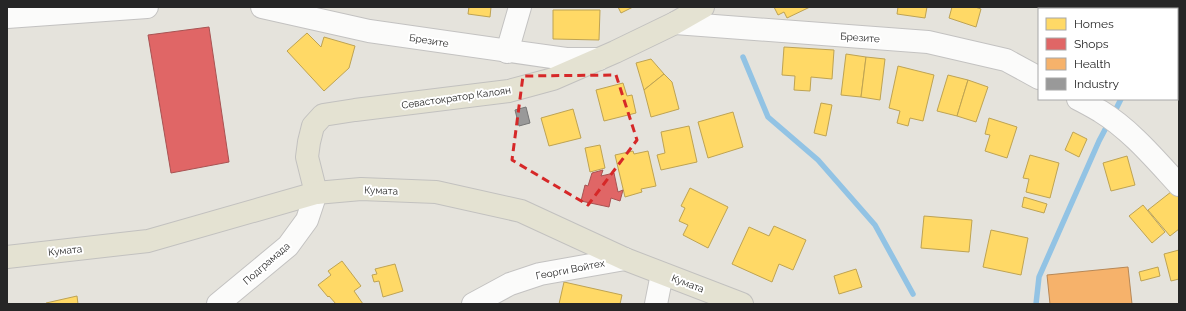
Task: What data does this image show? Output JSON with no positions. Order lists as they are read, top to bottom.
{
  "streets": {
    "main road": ["Севастократор Калоян", "Кумата"],
    "street": ["Брезите", "Подграмада", "Георги Войтех"]
  },
  "crossings": [
    ["Брезите", "Севастократор Калоян"],
    ["Севастократор Калоян", "Кумата"],
    ["Севастократор Калоян", "Подграмада"],
    ["Кумата", "Подграмада"],
    ["Кумата", "Георги Войтех"]
  ],
  "legend": [
    "Homes",
    "Shops",
    "Health",
    "Industry"
  ]
}
